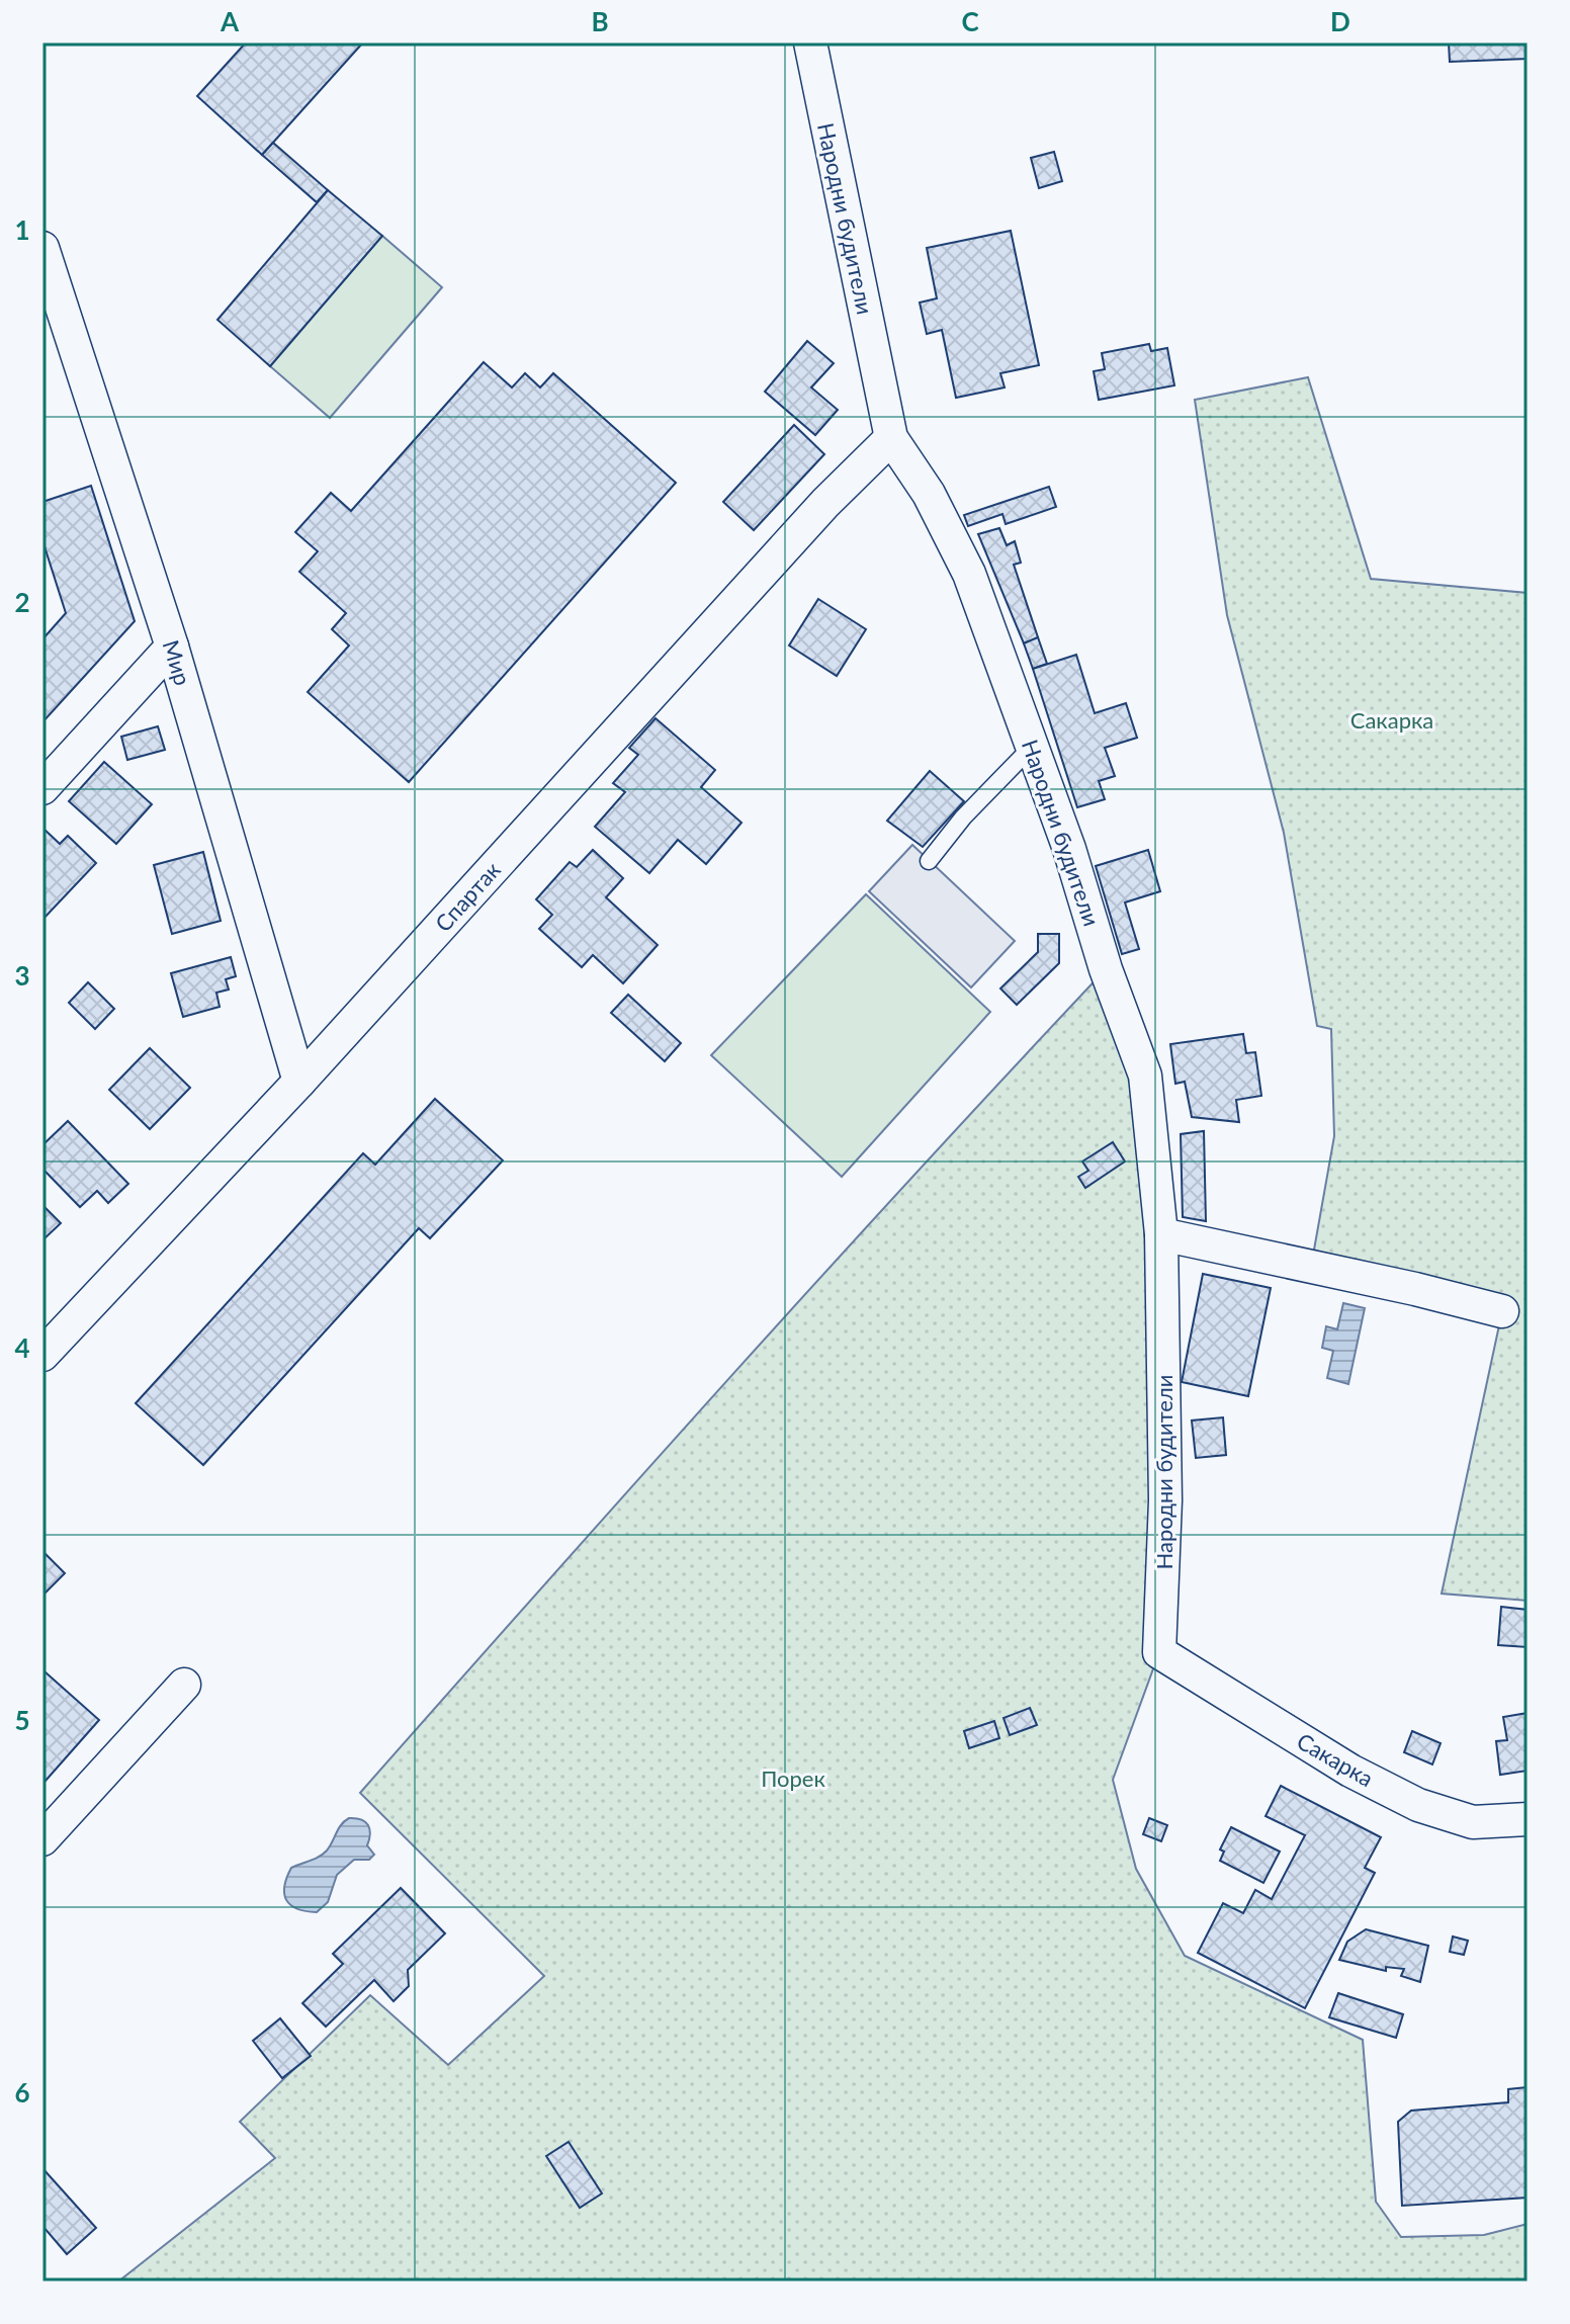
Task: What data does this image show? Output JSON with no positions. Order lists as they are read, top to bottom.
{
  "streets": {
    "street": [
      "Народни будители",
      "Мир",
      "Спартак",
      "Сакарка"
    ]
  },
  "crossings": [
    ["Народни будители", "Спартак"],
    ["Народни будители", "Сакарка"],
    ["Мир", "Спартак"]
  ],
  "parks": ["Сакарка", "Порек"],
  "grid": {
    "columns": [
      "A",
      "B",
      "C",
      "D"
    ],
    "rows": [
      "1",
      "2",
      "3",
      "4",
      "5",
      "6"
    ]
  }
}
